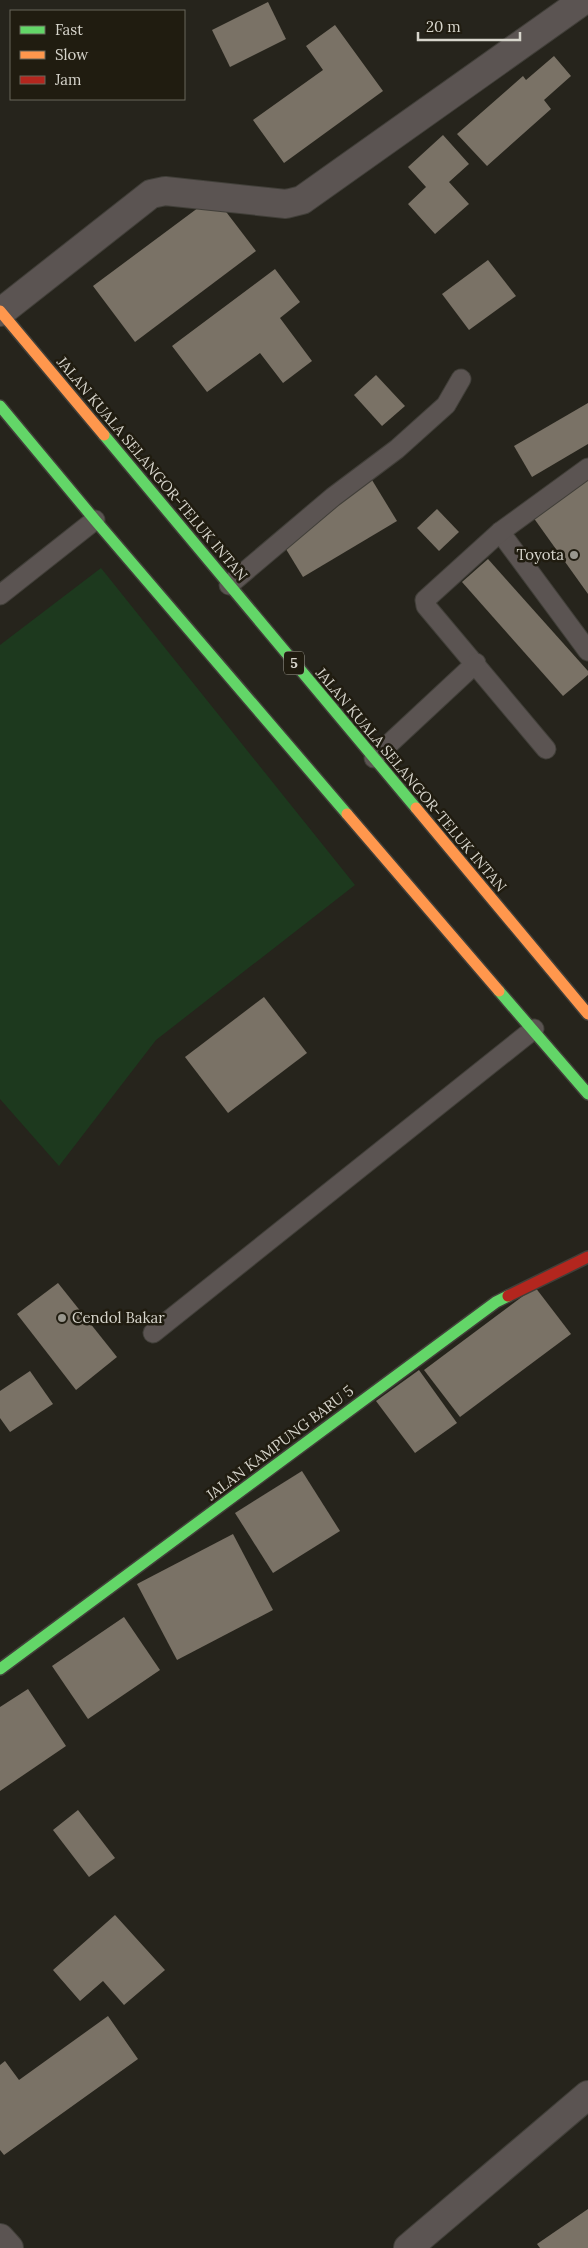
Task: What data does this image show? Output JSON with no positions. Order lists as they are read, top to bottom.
{
  "streets": {
    "main road": ["JALAN KUALA SELANGOR-TELUK INTAN", "5", "JALAN KAMPUNG BARU 5"]
  },
  "places": ["Toyota", "Cendol Bakar"],
  "legend": ["Fast", "Slow", "Jam"],
  "scale_bar": "20 m"
}
